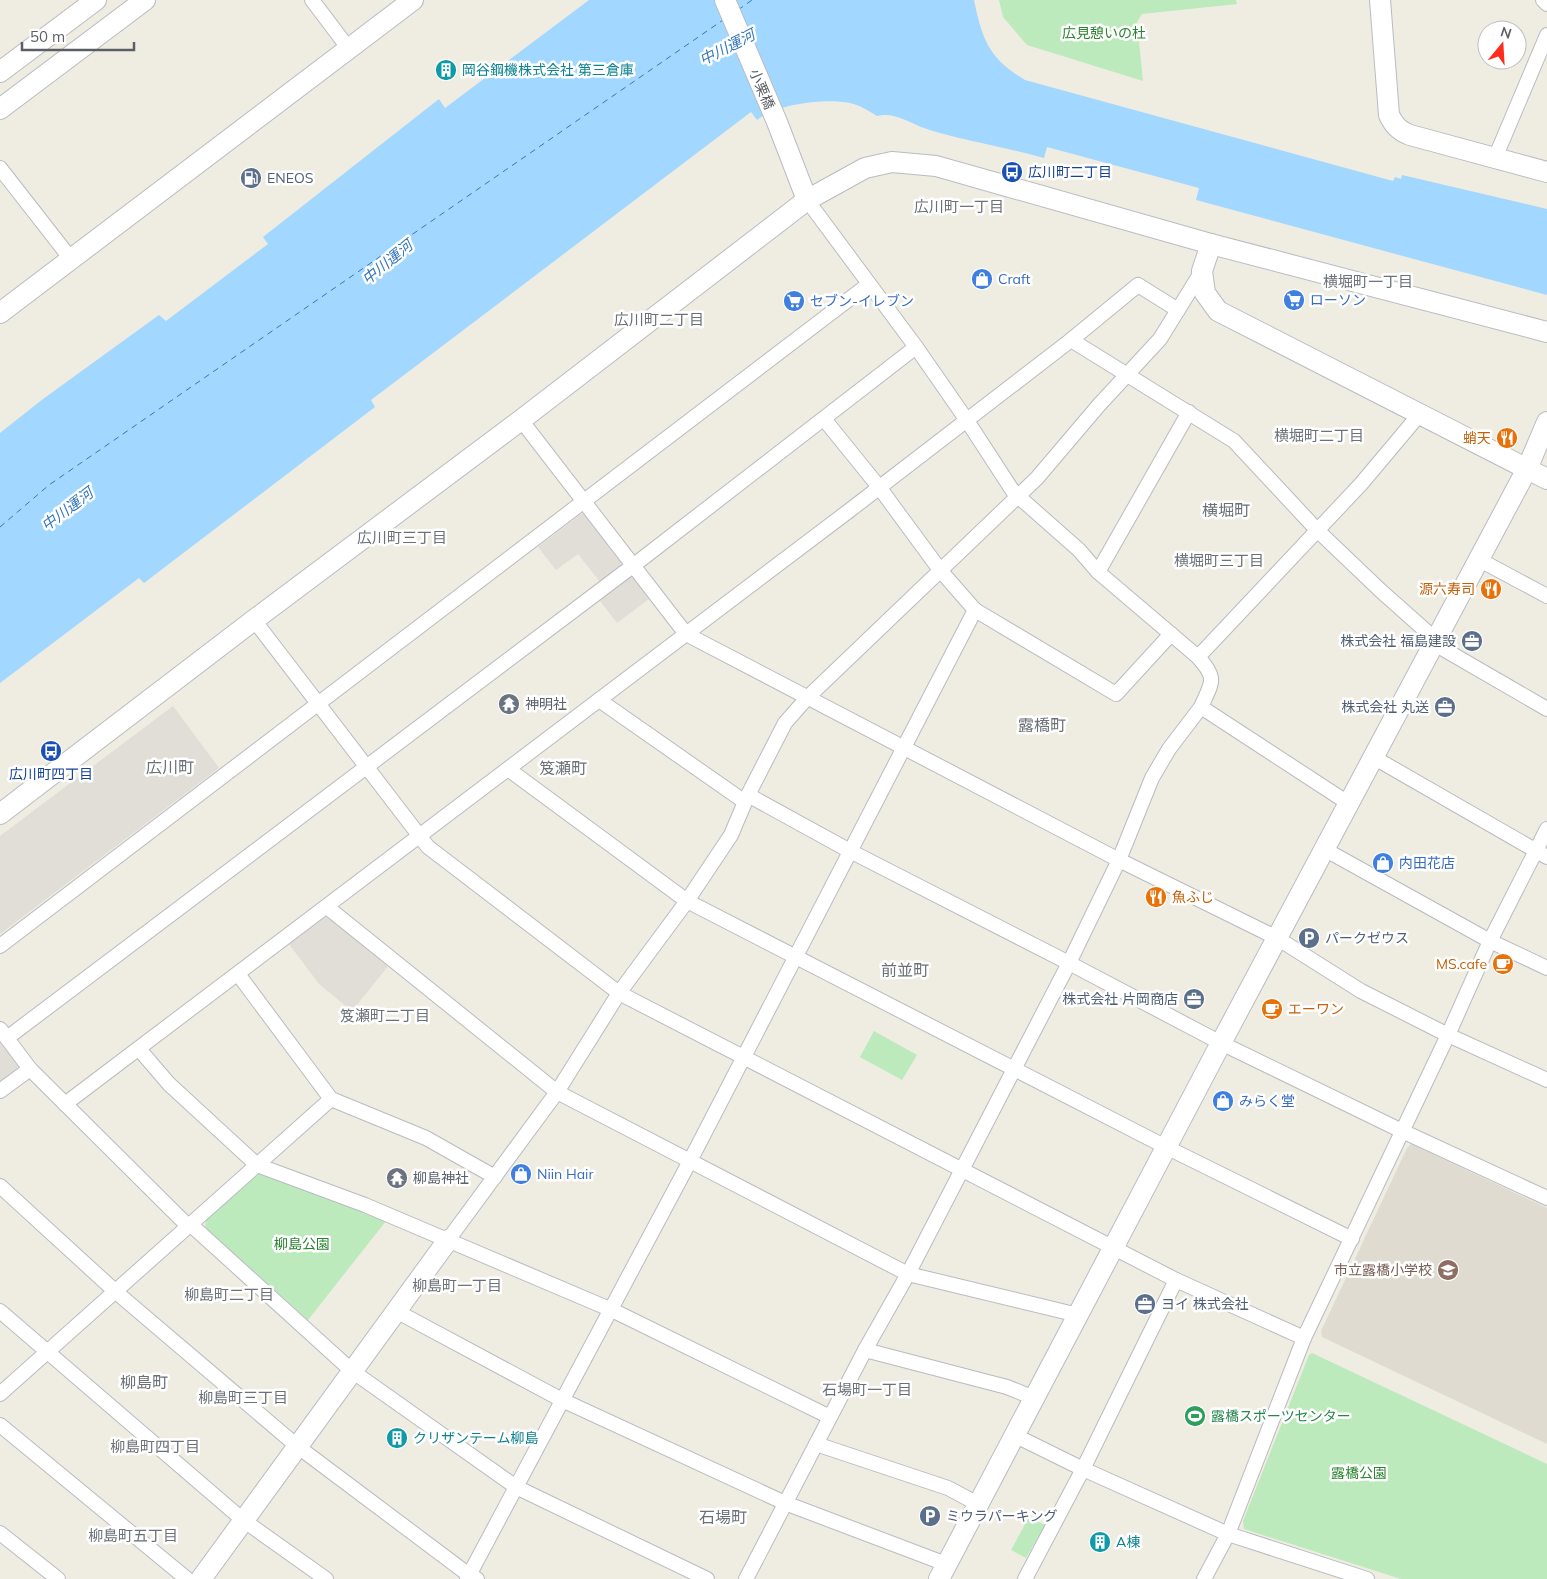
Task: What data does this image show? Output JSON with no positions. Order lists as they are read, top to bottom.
{
  "streets": {
    "street": ["小栗橋"]
  },
  "districts": [
    "広川町一丁目",
    "横堀町一丁目",
    "広川町二丁目",
    "横堀町二丁目",
    "横堀町",
    "広川町三丁目",
    "横堀町三丁目",
    "露橋町",
    "広川町",
    "笈瀬町",
    "前並町",
    "笈瀬町二丁目",
    "柳島町一丁目",
    "柳島町二丁目",
    "柳島町",
    "石場町一丁目",
    "柳島町三丁目",
    "柳島町四丁目",
    "石場町",
    "柳島町五丁目"
  ],
  "water": ["中川運河"],
  "parks": ["広見憩いの杜", "柳島公園", "露橋公園"],
  "places": {
    "building": ["岡谷鋼機株式会社 第三倉庫", "クリザンテーム柳島", "A棟"],
    "bus stop": ["広川町二丁目", "広川町四丁目"],
    "fuel station": ["ENEOS"],
    "shop": [
      "Craft",
      "内田花店",
      "みらく堂",
      "Niin Hair"
    ],
    "supermarket": ["ローソン", "セブン-イレブン"],
    "restaurant": ["蛸天", "源六寿司", "魚ふじ"],
    "office": [
      "株式会社 福島建設",
      "株式会社 丸送",
      "株式会社 片岡商店",
      "ヨイ 株式会社"
    ],
    "temple": ["神明社", "柳島神社"],
    "parking": ["パークゼウス", "ミウラパーキング"],
    "cafe": ["MS.cafe", "エーワン"],
    "school or university": ["市立露橋小学校"],
    "sports": ["露橋スポーツセンター"]
  },
  "scale_bar": "50 m",
  "north": "top"
}
